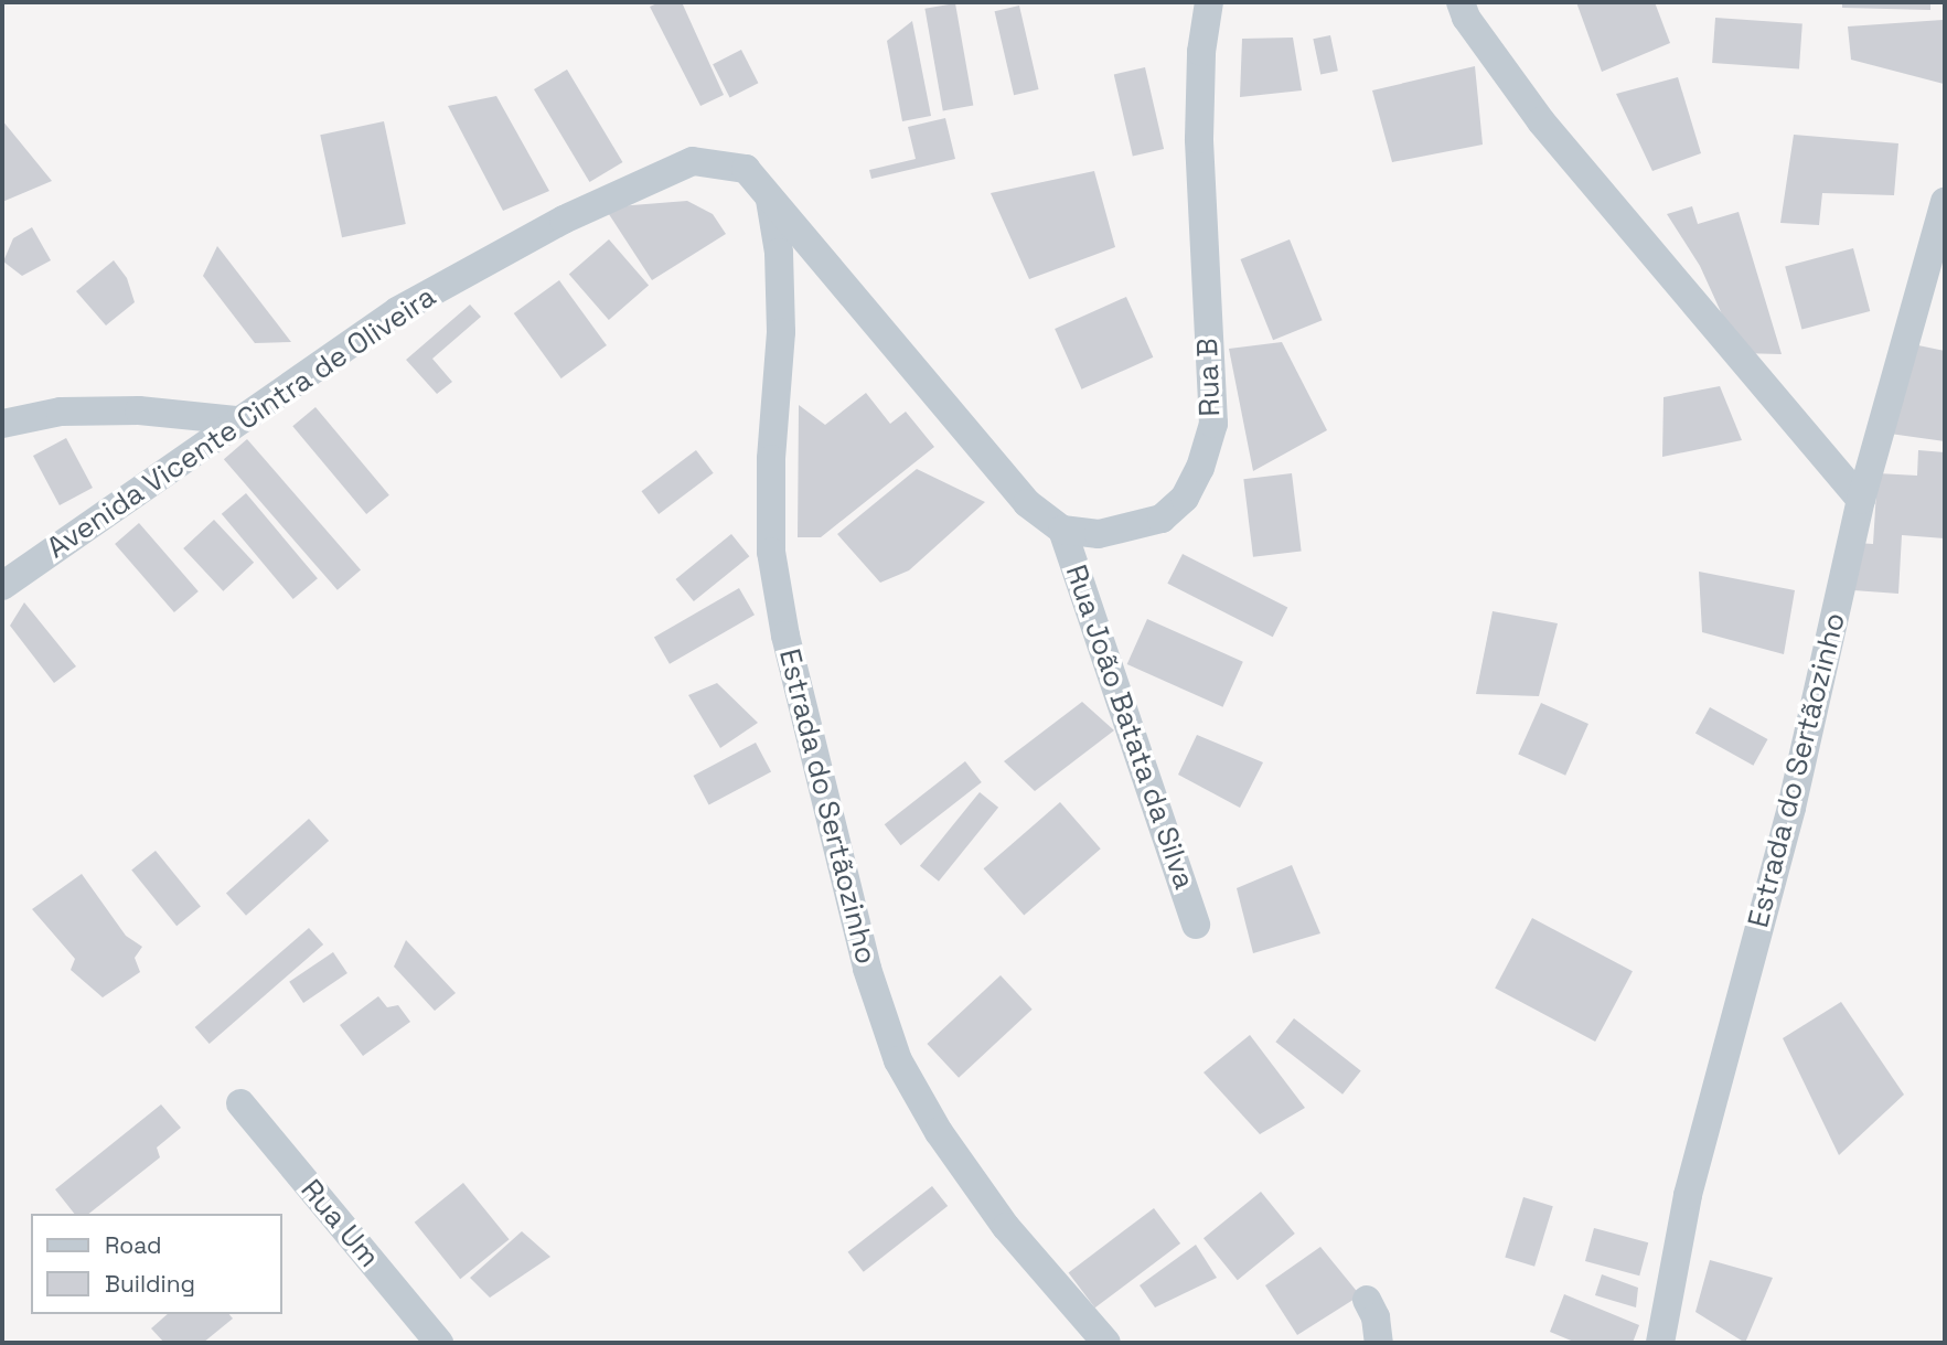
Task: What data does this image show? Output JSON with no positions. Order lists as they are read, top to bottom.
{
  "streets": {
    "street": [
      "Rua B",
      "Avenida Vicente Cintra de Oliveira",
      "Rua João Batata da Silva",
      "Estrada do Sertãozinho",
      "Rua Um"
    ]
  },
  "crossings": [
    ["Rua B", "Rua João Batata da Silva"],
    ["Avenida Vicente Cintra de Oliveira", "Estrada do Sertãozinho"]
  ],
  "legend": ["Road", "Building"]
}
